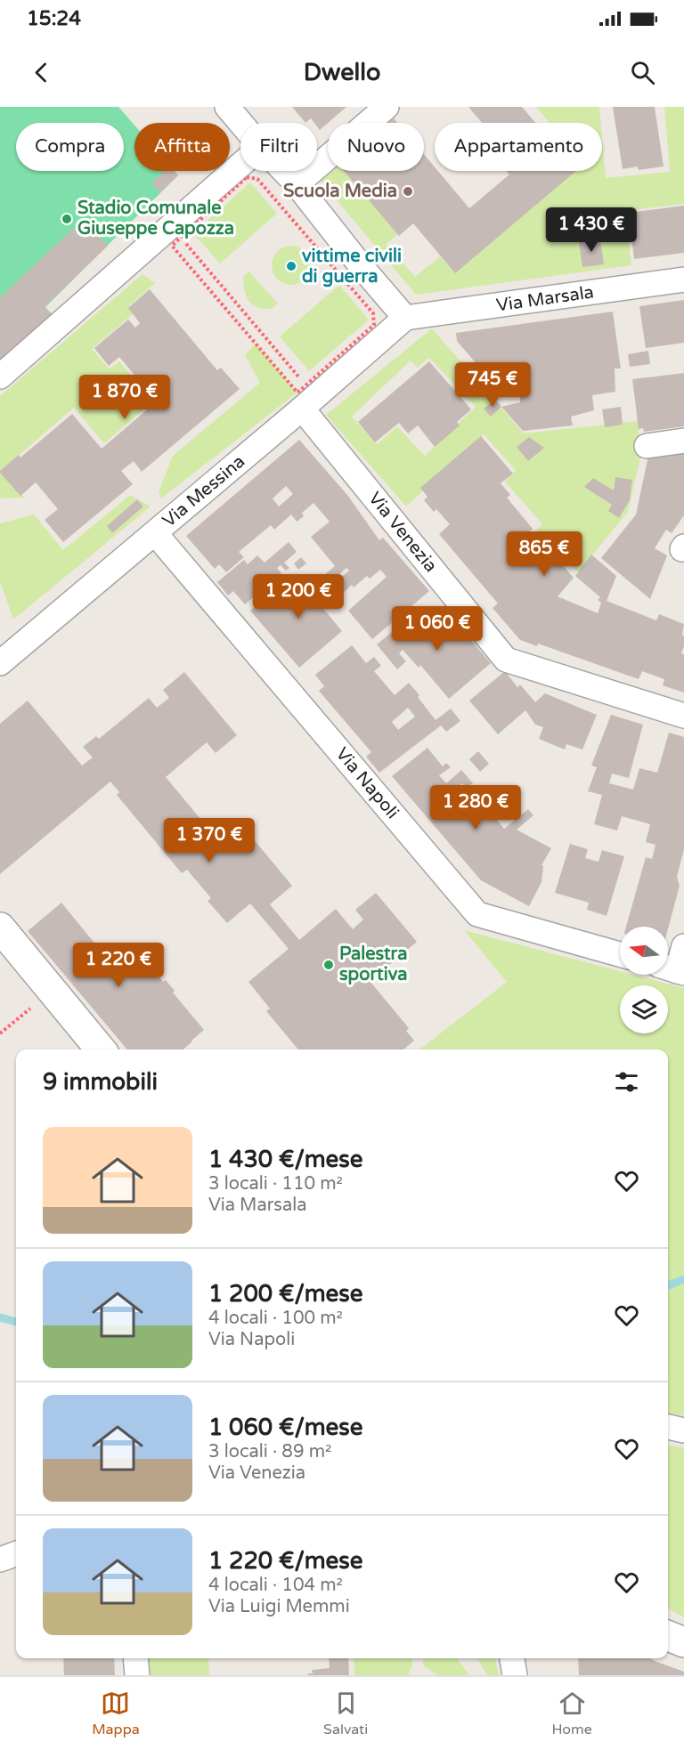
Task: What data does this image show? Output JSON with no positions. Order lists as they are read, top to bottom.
{
  "streets": {
    "street": [
      "Via Marsala",
      "Via Messina",
      "Via Venezia",
      "Via Napoli"
    ]
  },
  "crossings": [
    ["Via Marsala", "Via Messina"],
    ["Via Messina", "Via Venezia"],
    ["Via Messina", "Via Napoli"]
  ],
  "places": [
    "Scuola Media",
    "Stadio Comunale Giuseppe Capozza",
    "vittime civili di guerra",
    "Palestra sportiva"
  ],
  "north": "left",
  "page": {
    "status": "15:24",
    "header": "Dwello",
    "chip": [
      "Compra",
      "Affitta",
      "Filtri",
      "Nuovo",
      "Appartamento"
    ],
    "price": [
      "1 430 €",
      "745 €",
      "1 870 €",
      "865 €",
      "1 200 €",
      "1 060 €",
      "1 280 €",
      "1 370 €",
      "1 220 €"
    ],
    "heading": "9 immobili",
    "list": [
      {
        "name": "1 430 €/mese",
        "note": "3 locali · 110 m² · Via Marsala"
      },
      {
        "name": "1 200 €/mese",
        "note": "4 locali · 100 m² · Via Napoli"
      },
      {
        "name": "1 060 €/mese",
        "note": "3 locali · 89 m² · Via Venezia"
      },
      {
        "name": "1 220 €/mese",
        "note": "4 locali · 104 m² · Via Luigi Memmi"
      }
    ],
    "tabs": ["Mappa", "Salvati", "Home"]
  }
}
